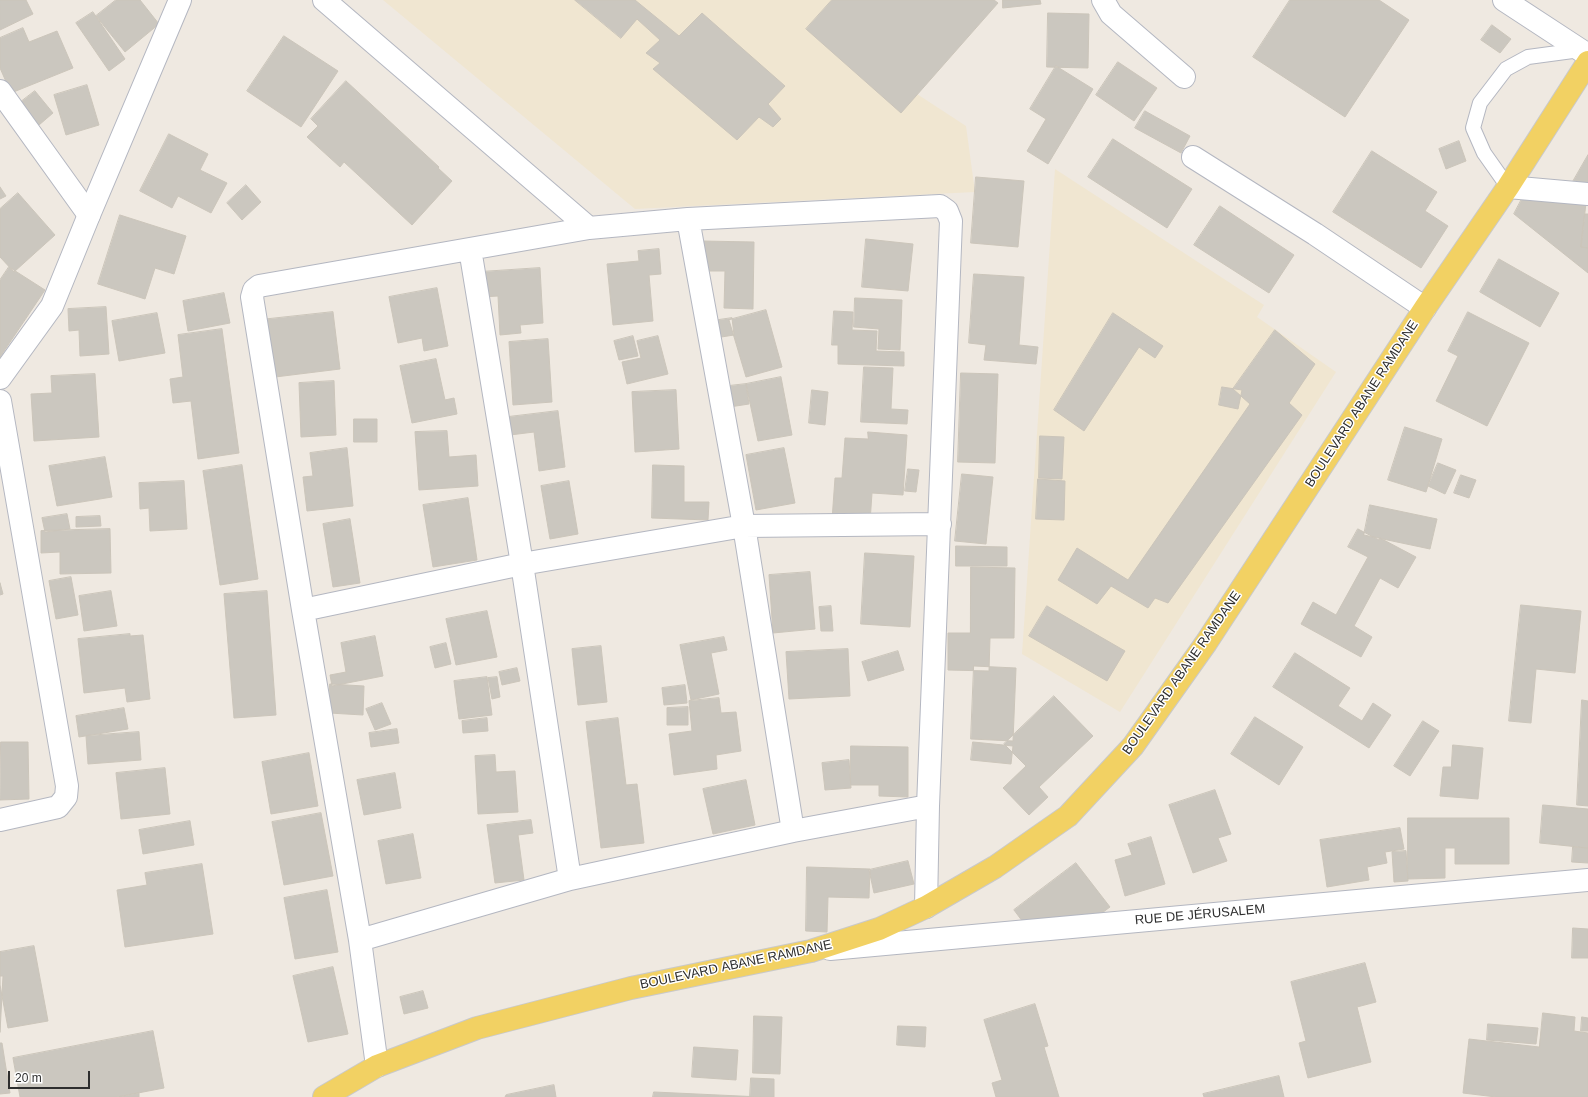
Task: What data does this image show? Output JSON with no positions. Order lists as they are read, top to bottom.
{
  "streets": {
    "main road": ["BOULEVARD ABANE RAMDANE"],
    "street": ["RUE DE JÉRUSALEM"]
  },
  "crossings": [
    ["BOULEVARD ABANE RAMDANE", "RUE DE JÉRUSALEM"]
  ],
  "scale_bar": "20 m"
}
